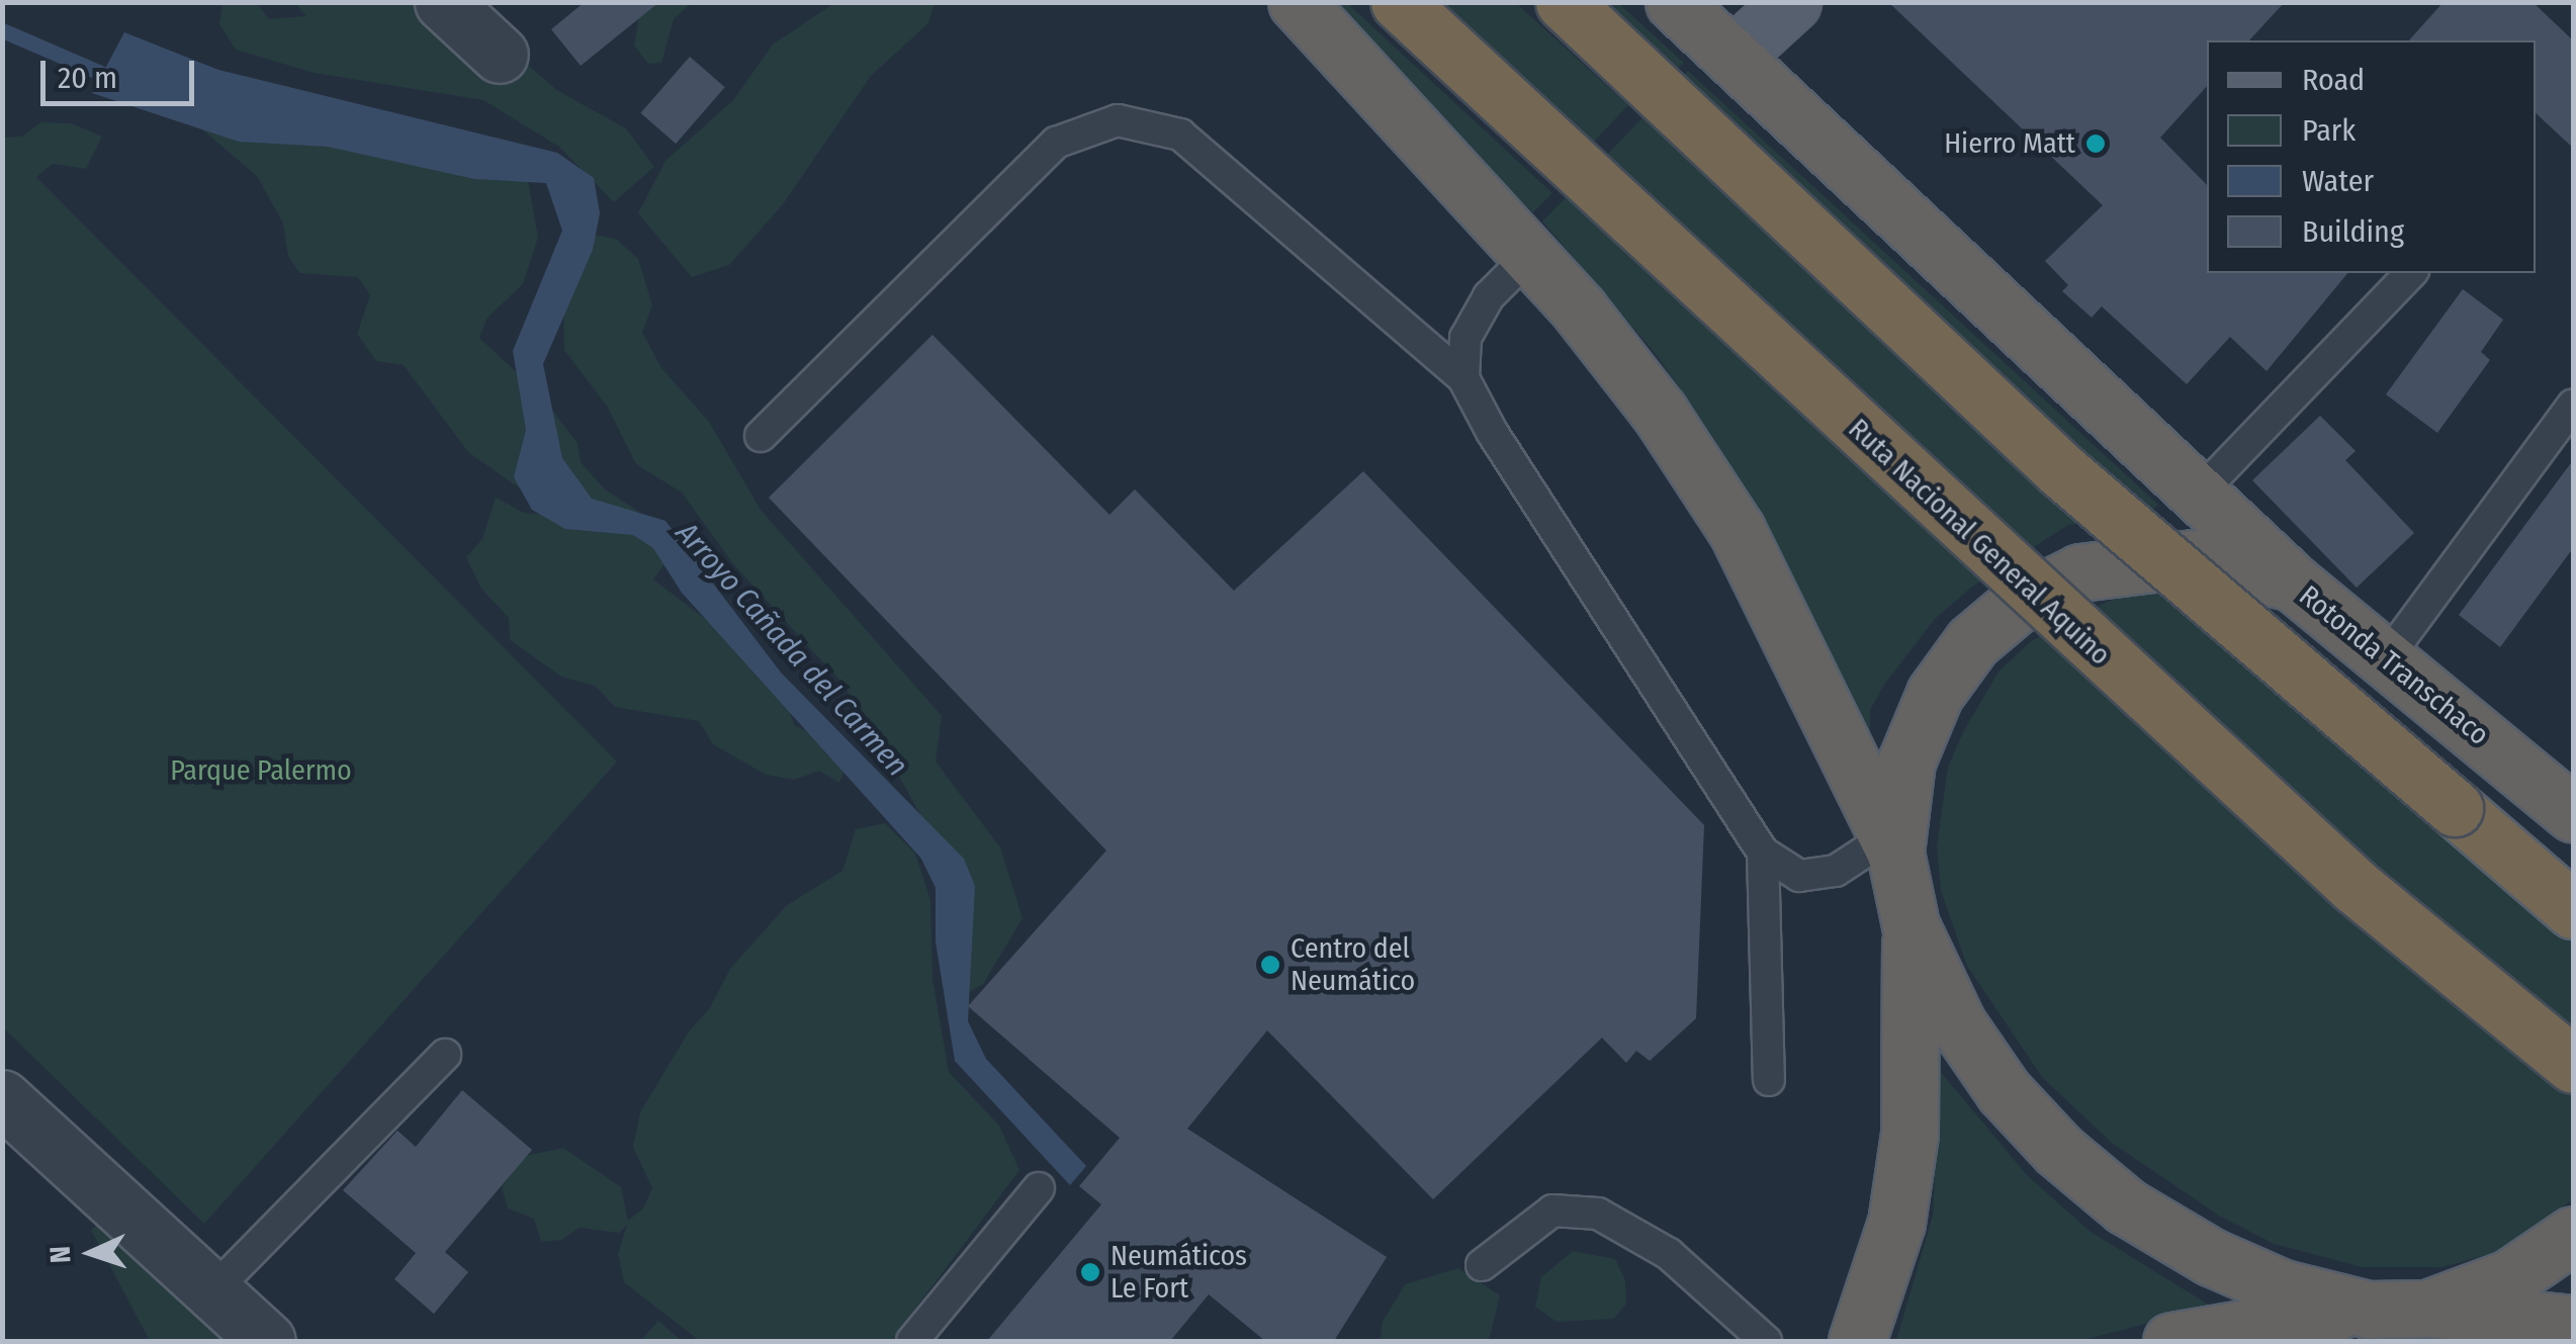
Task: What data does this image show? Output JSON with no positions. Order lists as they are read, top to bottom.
{
  "streets": {
    "highway": ["Ruta Nacional General Aquino", "Rotonda Transchaco"]
  },
  "water": ["Arroyo Cañada del Carmen"],
  "parks": ["Parque Palermo"],
  "places": ["Hierro Matt", "Centro del Neumático", "Neumáticos Le Fort"],
  "legend": [
    "Road",
    "Park",
    "Water",
    "Building"
  ],
  "scale_bar": "20 m",
  "north": "left"
}
